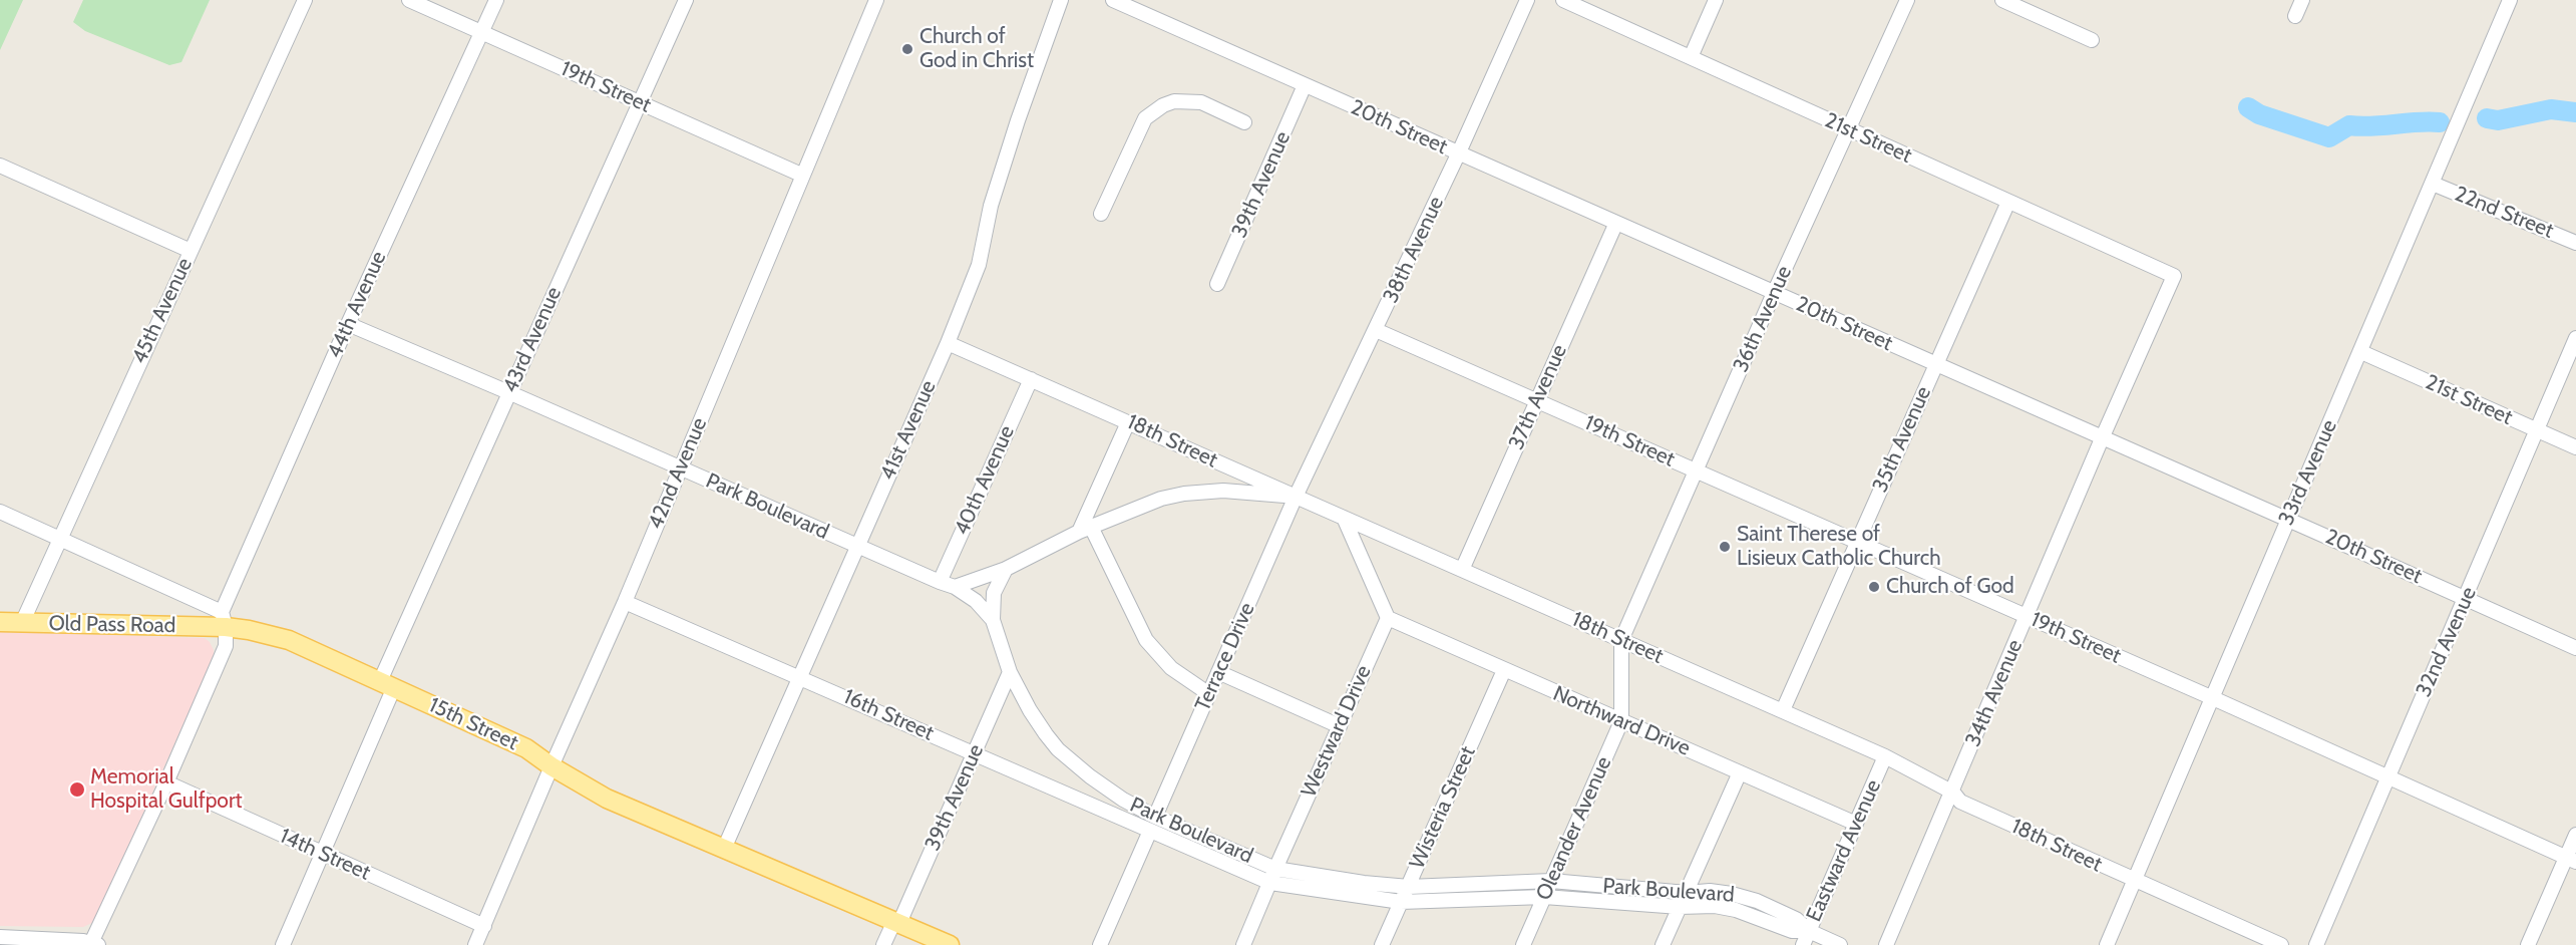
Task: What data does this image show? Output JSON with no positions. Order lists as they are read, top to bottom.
{
  "streets": {
    "main road": ["Old Pass Road", "15th Street"],
    "street": [
      "19th Street",
      "20th Street",
      "21st Street",
      "39th Avenue",
      "22nd Street",
      "38th Avenue",
      "44th Avenue",
      "45th Avenue",
      "36th Avenue",
      "43rd Avenue",
      "37th Avenue",
      "41st Avenue",
      "35th Avenue",
      "18th Street",
      "33rd Avenue",
      "42nd Avenue",
      "40th Avenue",
      "Park Boulevard",
      "32nd Avenue",
      "Terrace Drive",
      "34th Avenue",
      "16th Street",
      "Northward Drive",
      "Westward Drive",
      "Wisteria Street",
      "Oleander Avenue",
      "Eastward Avenue",
      "14th Street"
    ]
  },
  "crossings": [
    ["19th Street", "38th Avenue"],
    ["19th Street", "44th Avenue"],
    ["19th Street", "36th Avenue"],
    ["19th Street", "43rd Avenue"],
    ["19th Street", "37th Avenue"],
    ["19th Street", "35th Avenue"],
    ["19th Street", "33rd Avenue"],
    ["19th Street", "42nd Avenue"],
    ["19th Street", "32nd Avenue"],
    ["19th Street", "34th Avenue"],
    ["20th Street", "39th Avenue"],
    ["20th Street", "38th Avenue"],
    ["20th Street", "36th Avenue"],
    ["20th Street", "37th Avenue"],
    ["20th Street", "35th Avenue"],
    ["20th Street", "33rd Avenue"],
    ["20th Street", "32nd Avenue"],
    ["20th Street", "34th Avenue"],
    ["21st Street", "36th Avenue"],
    ["21st Street", "35th Avenue"],
    ["21st Street", "33rd Avenue"],
    ["21st Street", "32nd Avenue"],
    ["21st Street", "34th Avenue"],
    ["39th Avenue", "Park Boulevard"],
    ["39th Avenue", "16th Street"],
    ["39th Avenue", "15th Street"],
    ["22nd Street", "33rd Avenue"],
    ["38th Avenue", "18th Street"],
    ["38th Avenue", "Terrace Drive"],
    ["44th Avenue", "Park Boulevard"],
    ["44th Avenue", "Old Pass Road"],
    ["44th Avenue", "15th Street"],
    ["44th Avenue", "14th Street"],
    ["45th Avenue", "Old Pass Road"],
    ["45th Avenue", "15th Street"],
    ["36th Avenue", "18th Street"],
    ["36th Avenue", "Oleander Avenue"],
    ["43rd Avenue", "Park Boulevard"],
    ["43rd Avenue", "15th Street"],
    ["43rd Avenue", "14th Street"],
    ["37th Avenue", "18th Street"],
    ["41st Avenue", "18th Street"],
    ["41st Avenue", "Park Boulevard"],
    ["41st Avenue", "16th Street"],
    ["41st Avenue", "15th Street"],
    ["35th Avenue", "18th Street"],
    ["18th Street", "33rd Avenue"],
    ["18th Street", "40th Avenue"],
    ["18th Street", "Terrace Drive"],
    ["18th Street", "34th Avenue"],
    ["18th Street", "Oleander Avenue"],
    ["18th Street", "Eastward Avenue"],
    ["42nd Avenue", "Park Boulevard"],
    ["42nd Avenue", "16th Street"],
    ["42nd Avenue", "15th Street"],
    ["42nd Avenue", "14th Street"],
    ["40th Avenue", "Park Boulevard"],
    ["Park Boulevard", "Terrace Drive"],
    ["Park Boulevard", "16th Street"],
    ["Park Boulevard", "Westward Drive"],
    ["Park Boulevard", "Wisteria Street"],
    ["Park Boulevard", "Oleander Avenue"],
    ["Park Boulevard", "Eastward Avenue"],
    ["Old Pass Road", "15th Street"],
    ["Northward Drive", "Westward Drive"],
    ["Northward Drive", "Wisteria Street"],
    ["Northward Drive", "Oleander Avenue"],
    ["Northward Drive", "Eastward Avenue"]
  ],
  "places": [
    "Church of God in Christ",
    "Saint Therese of Lisieux Catholic Church",
    "Church of God",
    "Memorial Hospital Gulfport"
  ]
}
